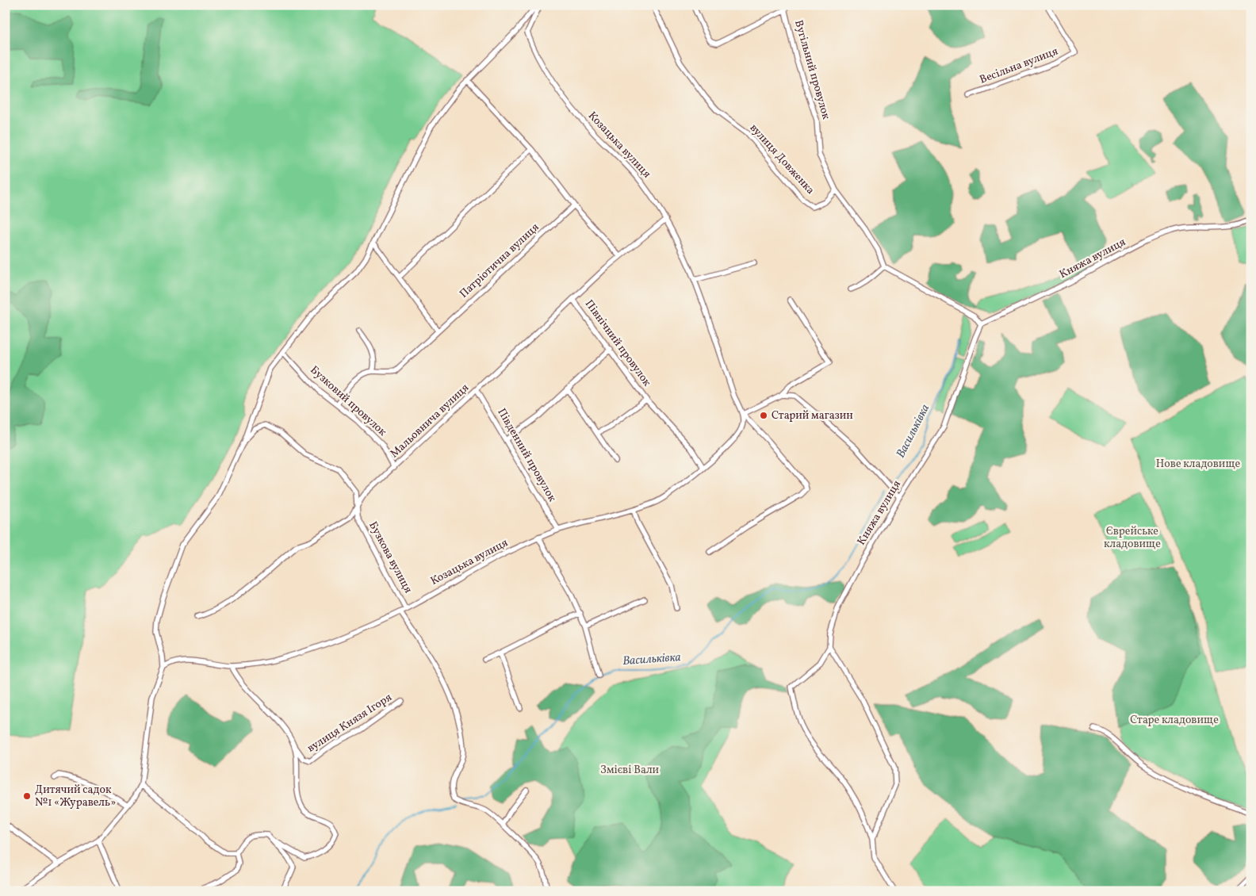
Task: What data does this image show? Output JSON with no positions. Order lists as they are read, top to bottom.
{
  "streets": {
    "street": [
      "Весільна вулиця",
      "Вугільний провулок",
      "Козацька вулиця",
      "вулиця Довженка",
      "Княжа вулиця",
      "Патріотична вулиця",
      "Північний провулок",
      "Бузковий провулок",
      "Мальовнича вулиця",
      "Південний провулок",
      "Бузкова вулиця",
      "вулиця Князя Ігоря"
    ]
  },
  "crossings": [
    ["Вугільний провулок", "вулиця Довженка"],
    ["Козацька вулиця", "Північний провулок"],
    ["Козацька вулиця", "Мальовнича вулиця"],
    ["Козацька вулиця", "Південний провулок"],
    ["Козацька вулиця", "Бузкова вулиця"],
    ["Патріотична вулиця", "Бузковий провулок"],
    ["Північний провулок", "Мальовнича вулиця"],
    ["Бузковий провулок", "Мальовнича вулиця"],
    ["Мальовнича вулиця", "Південний провулок"],
    ["Мальовнича вулиця", "Бузкова вулиця"]
  ],
  "water": ["Васильківка"],
  "parks": [
    "Нове кладовище",
    "Єврейське кладовище",
    "Старе кладовище",
    "Змієві Вали"
  ],
  "places": ["Старий магазин", "Дитячий садок №1 «Журавель»"]
}
